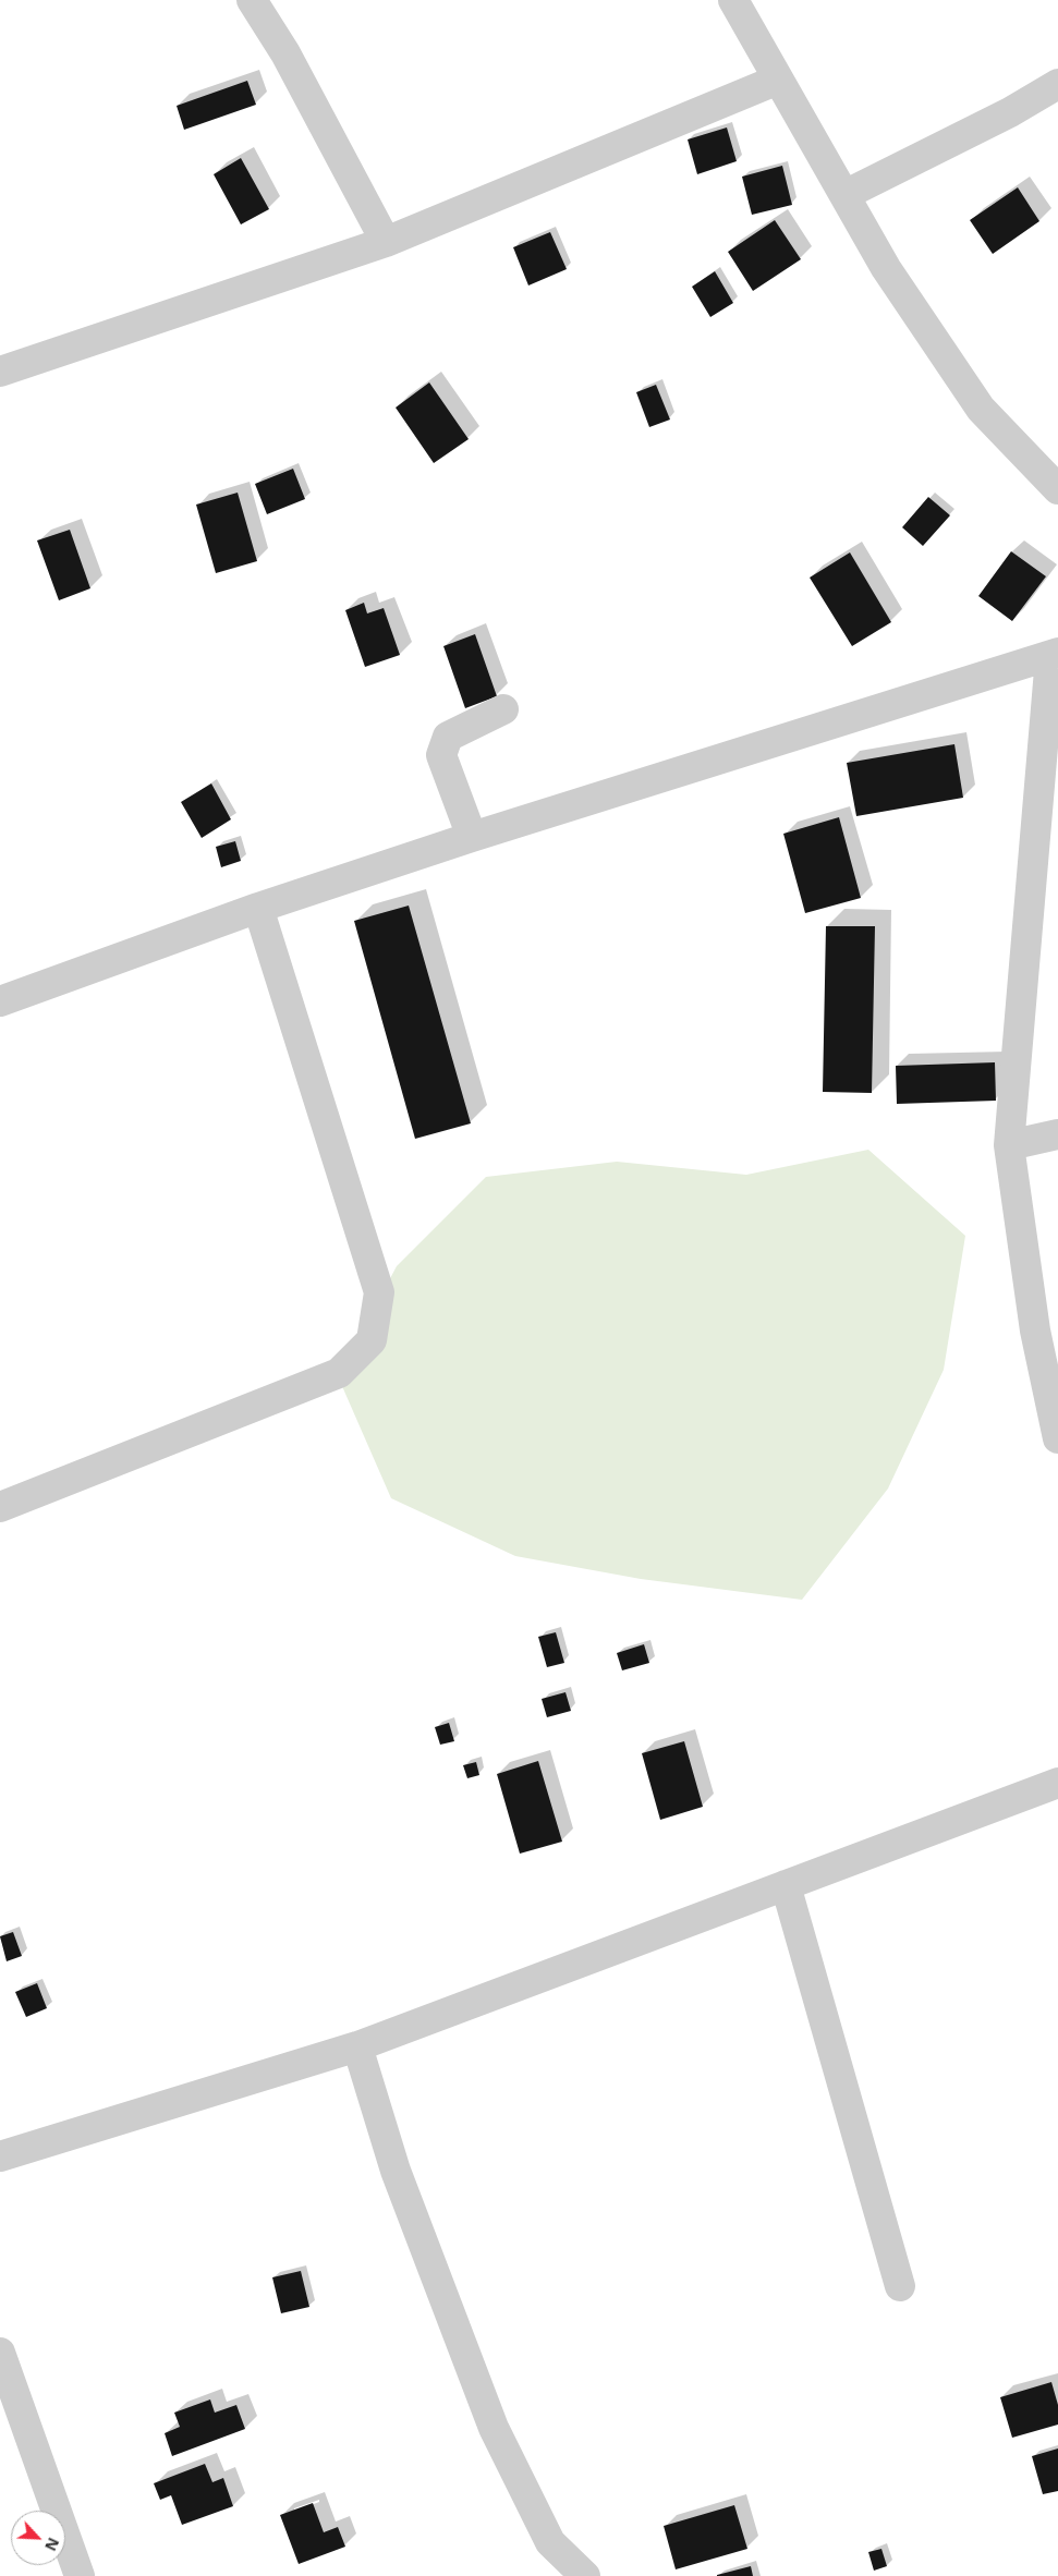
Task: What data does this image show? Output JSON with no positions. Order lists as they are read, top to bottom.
{
  "north": "bottom right"
}
